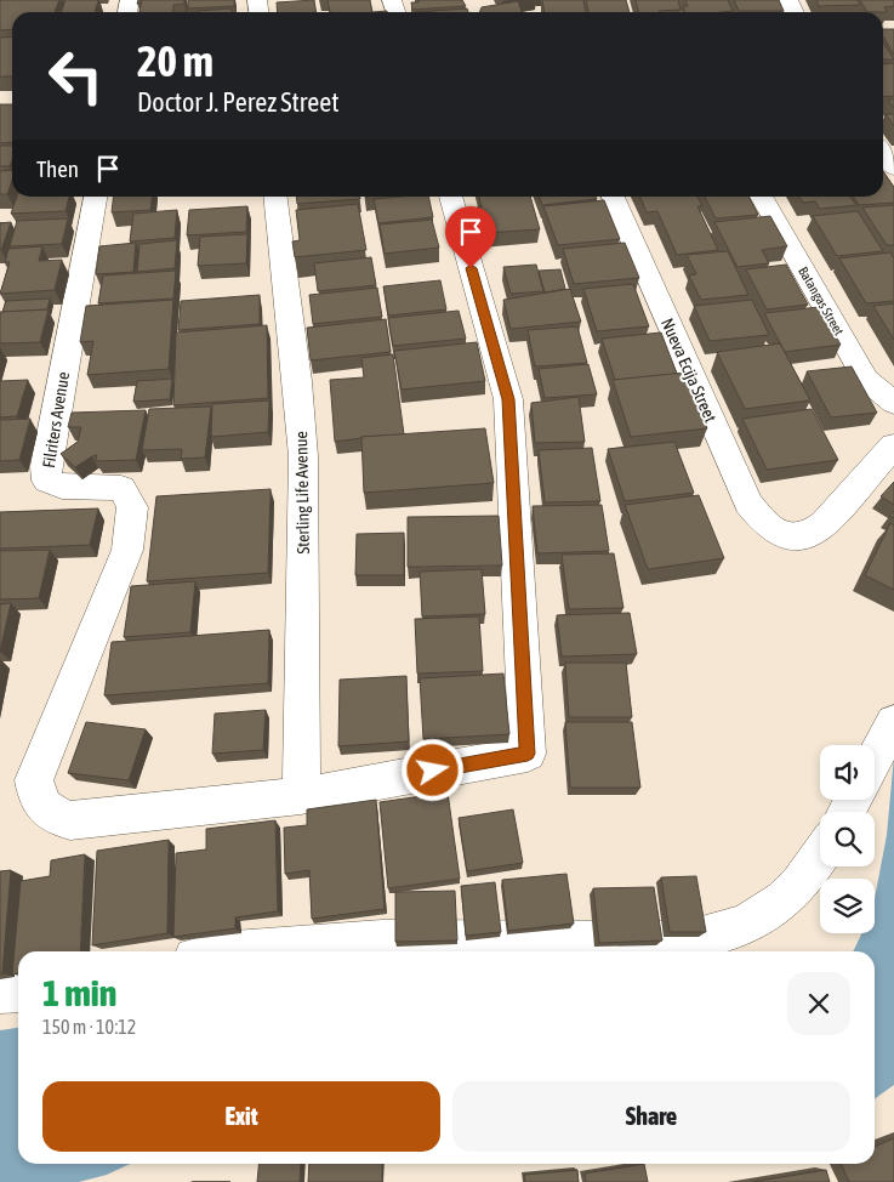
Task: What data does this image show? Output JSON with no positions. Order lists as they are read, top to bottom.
{
  "streets": {
    "street": [
      "Batangas Street",
      "Nueva Ecija Street",
      "Filriters Avenue",
      "Sterling Life Avenue"
    ]
  },
  "crossings": [
    ["Filriters Avenue", "Sterling Life Avenue"]
  ],
  "page": {
    "turn": ["20 m", "Doctor J. Perez Street"],
    "then": "Then",
    "heading": ["1 min", "150 m · 10:12"],
    "buttons": ["Exit", "Share"]
  }
}
